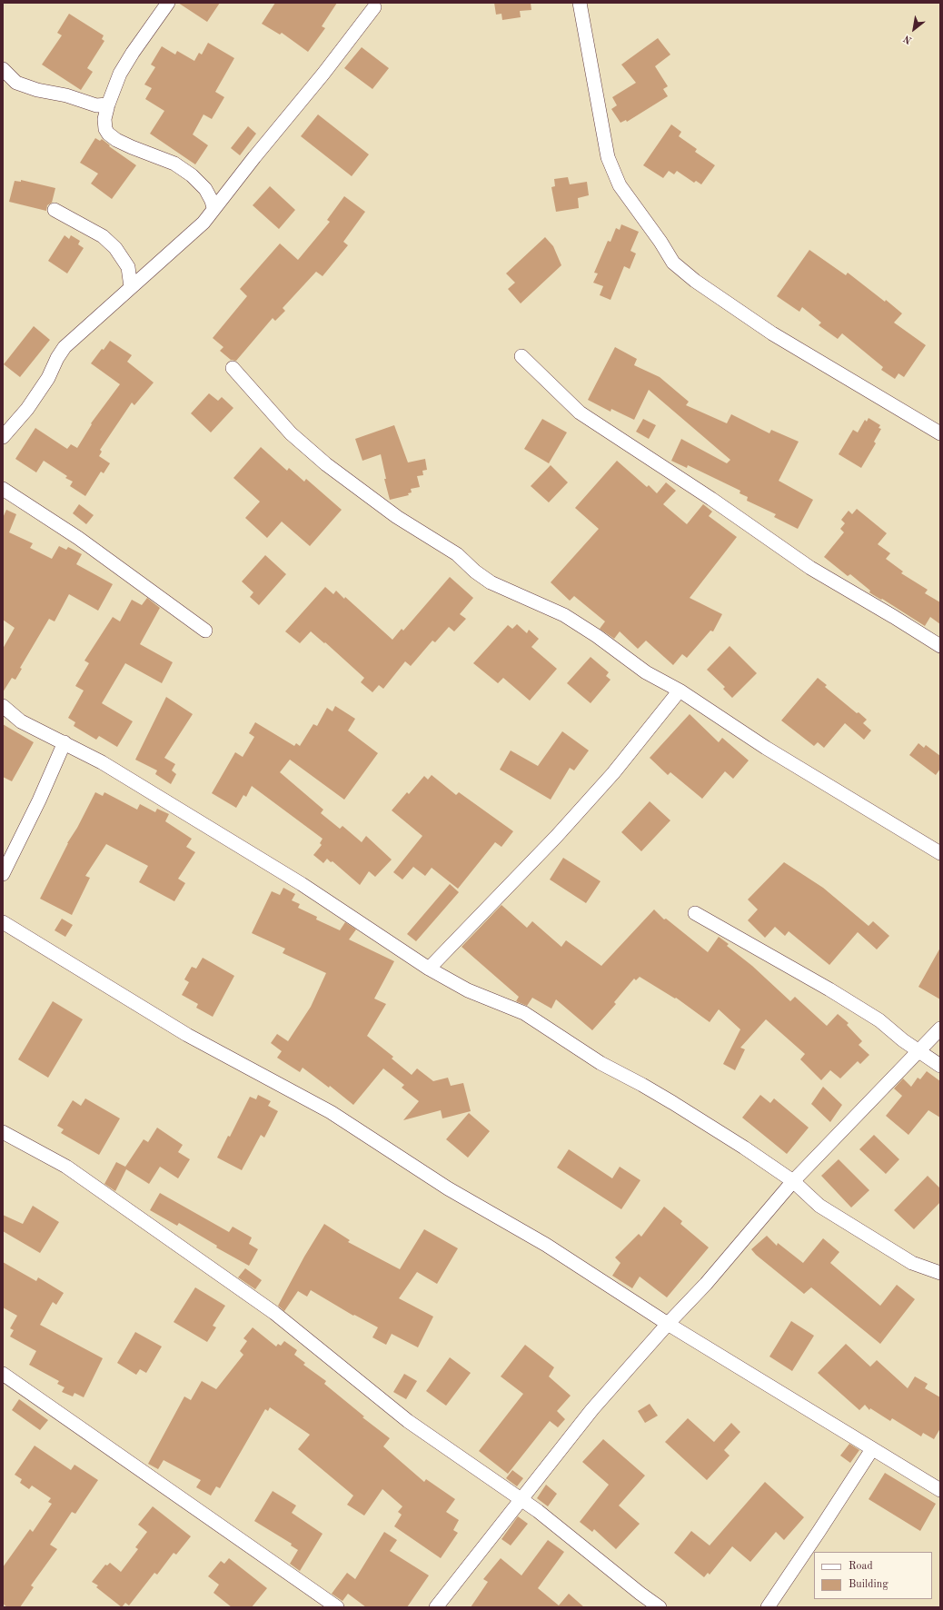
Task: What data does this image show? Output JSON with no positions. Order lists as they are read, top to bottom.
{
  "legend": ["Road", "Building"],
  "north": "bottom left"
}
